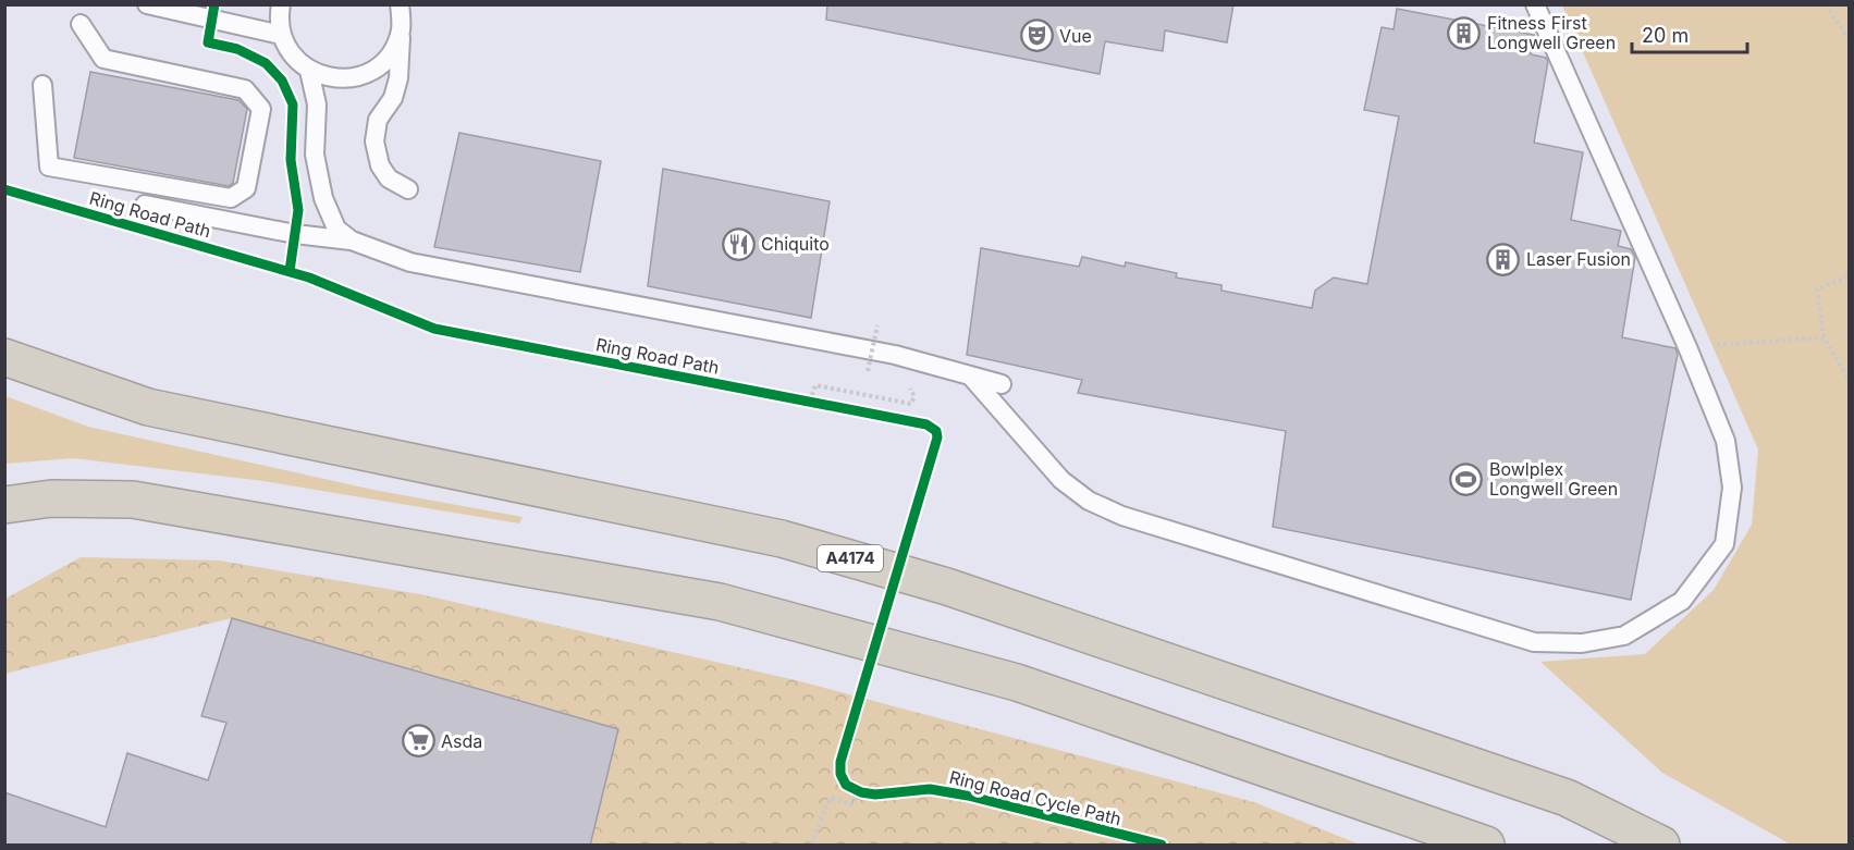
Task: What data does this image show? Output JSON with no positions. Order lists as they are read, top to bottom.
{
  "streets": {
    "highway": ["A4174"],
    "cycle path": ["Ring Road Path"]
  },
  "places": {
    "building": ["Fitness First Longwell Green", "Laser Fusion"],
    "theatre": ["Vue"],
    "restaurant": ["Chiquito"],
    "sports": ["Bowlplex Longwell Green"],
    "supermarket": ["Asda"]
  },
  "scale_bar": "20 m"
}
